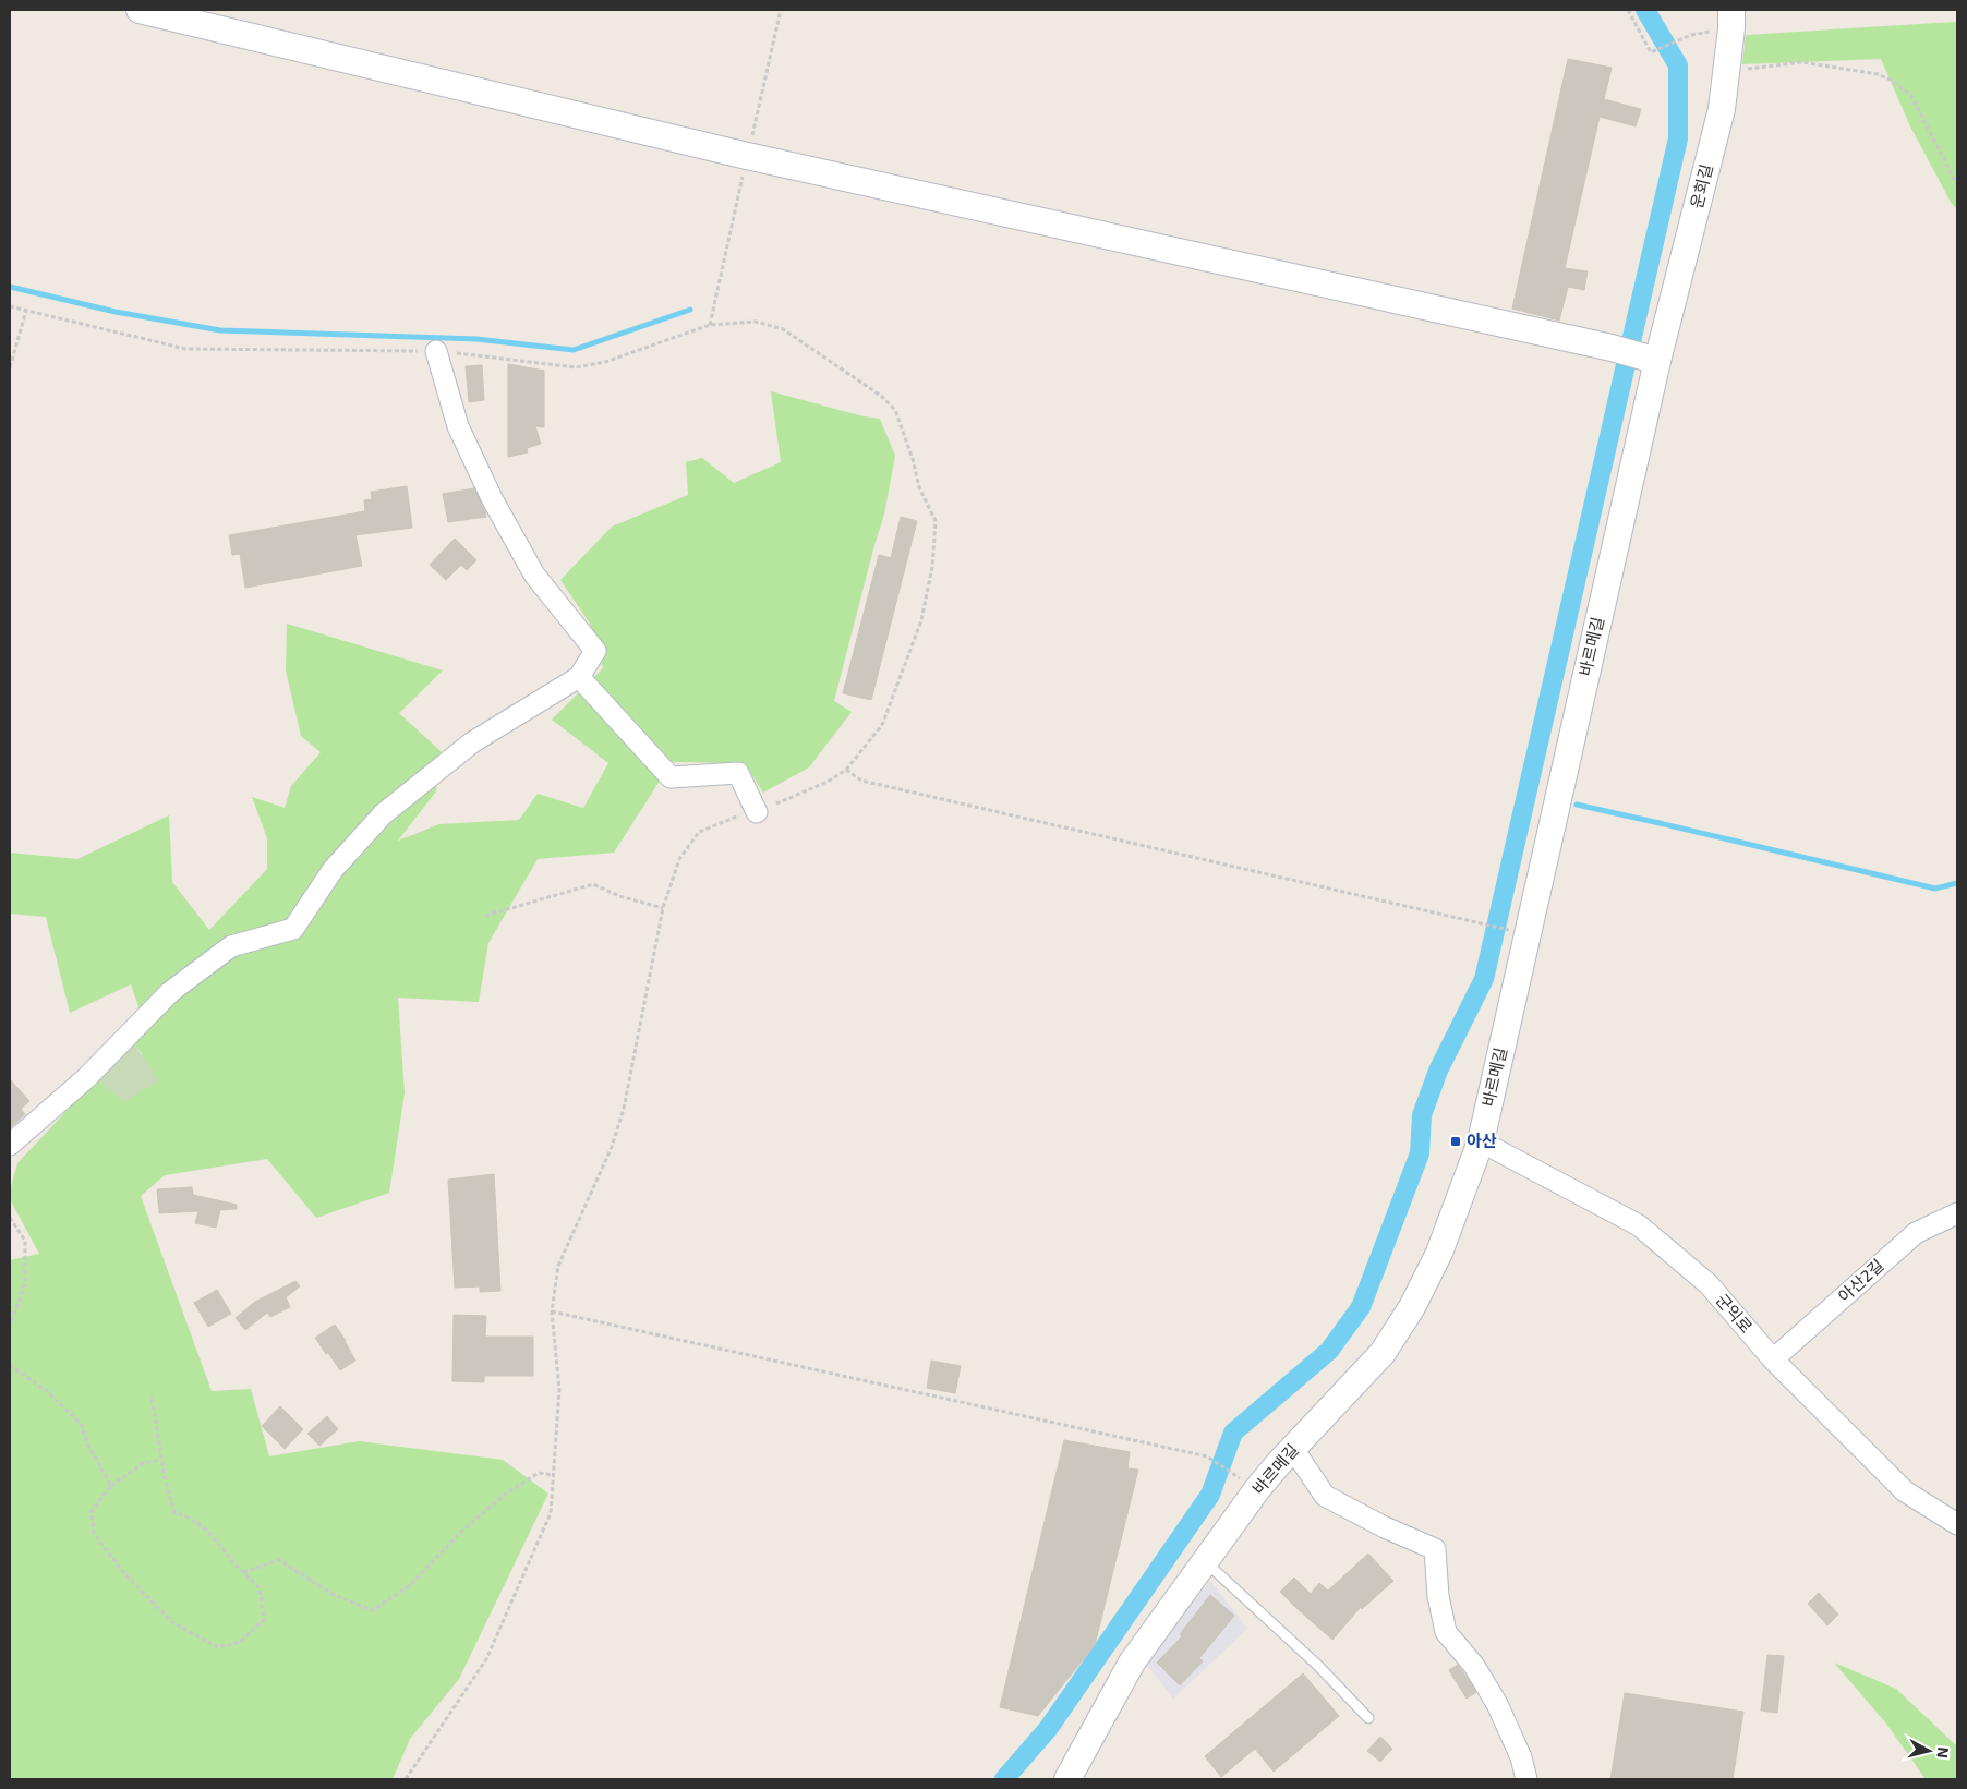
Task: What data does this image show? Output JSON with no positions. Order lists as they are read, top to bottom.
{
  "streets": {
    "street": [
      "운회길",
      "바르메길",
      "아산2길",
      "군익로"
    ]
  },
  "crossings": [
    ["운회길", "바르메길"],
    ["바르메길", "군익로"],
    ["아산2길", "군익로"]
  ],
  "places": {
    "transit": ["아산"]
  },
  "north": "right"
}
